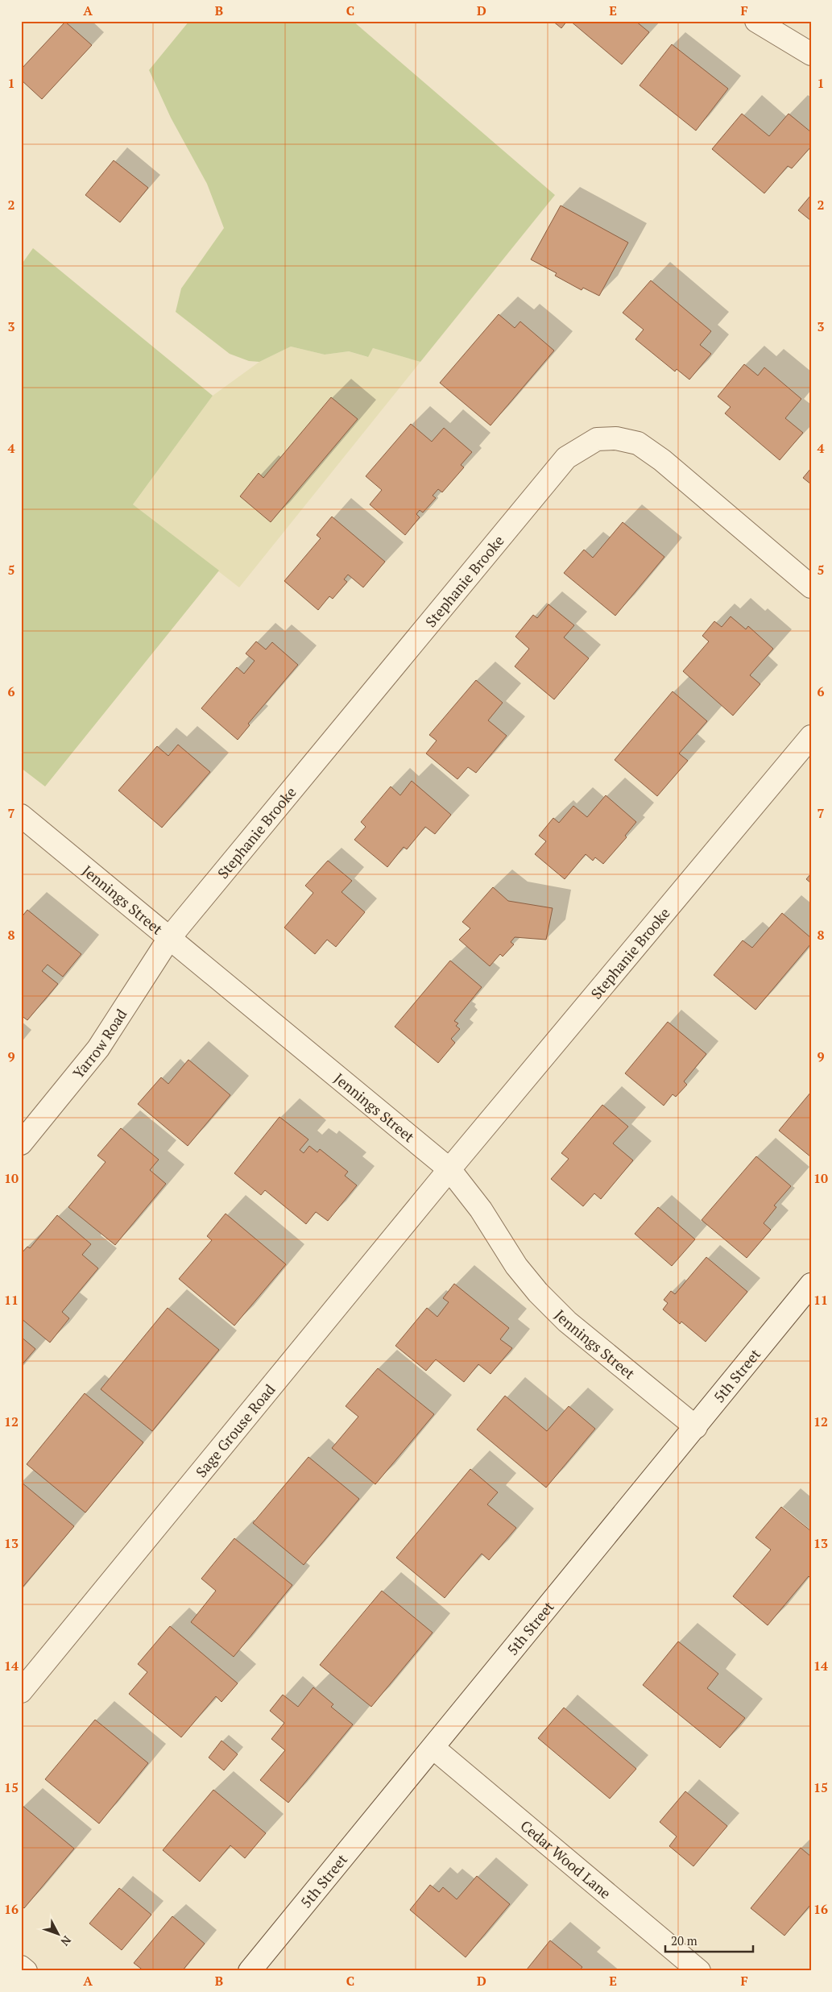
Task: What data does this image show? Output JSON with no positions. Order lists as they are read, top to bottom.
{
  "streets": {
    "street": [
      "Stephanie Brooke",
      "Jennings Street",
      "Yarrow Road",
      "5th Street",
      "Sage Grouse Road",
      "Cedar Wood Lane"
    ]
  },
  "crossings": [
    ["Stephanie Brooke", "Jennings Street"],
    ["Stephanie Brooke", "Yarrow Road"],
    ["Stephanie Brooke", "Sage Grouse Road"],
    ["Jennings Street", "Yarrow Road"],
    ["Jennings Street", "5th Street"],
    ["Jennings Street", "Sage Grouse Road"],
    ["5th Street", "Cedar Wood Lane"]
  ],
  "scale_bar": "20 m",
  "north": "bottom right",
  "grid": {
    "columns": [
      "A",
      "B",
      "C",
      "D",
      "E",
      "F"
    ],
    "rows": [
      "1",
      "2",
      "3",
      "4",
      "5",
      "6",
      "7",
      "8",
      "9",
      "10",
      "11",
      "12",
      "13",
      "14",
      "15",
      "16"
    ]
  }
}
